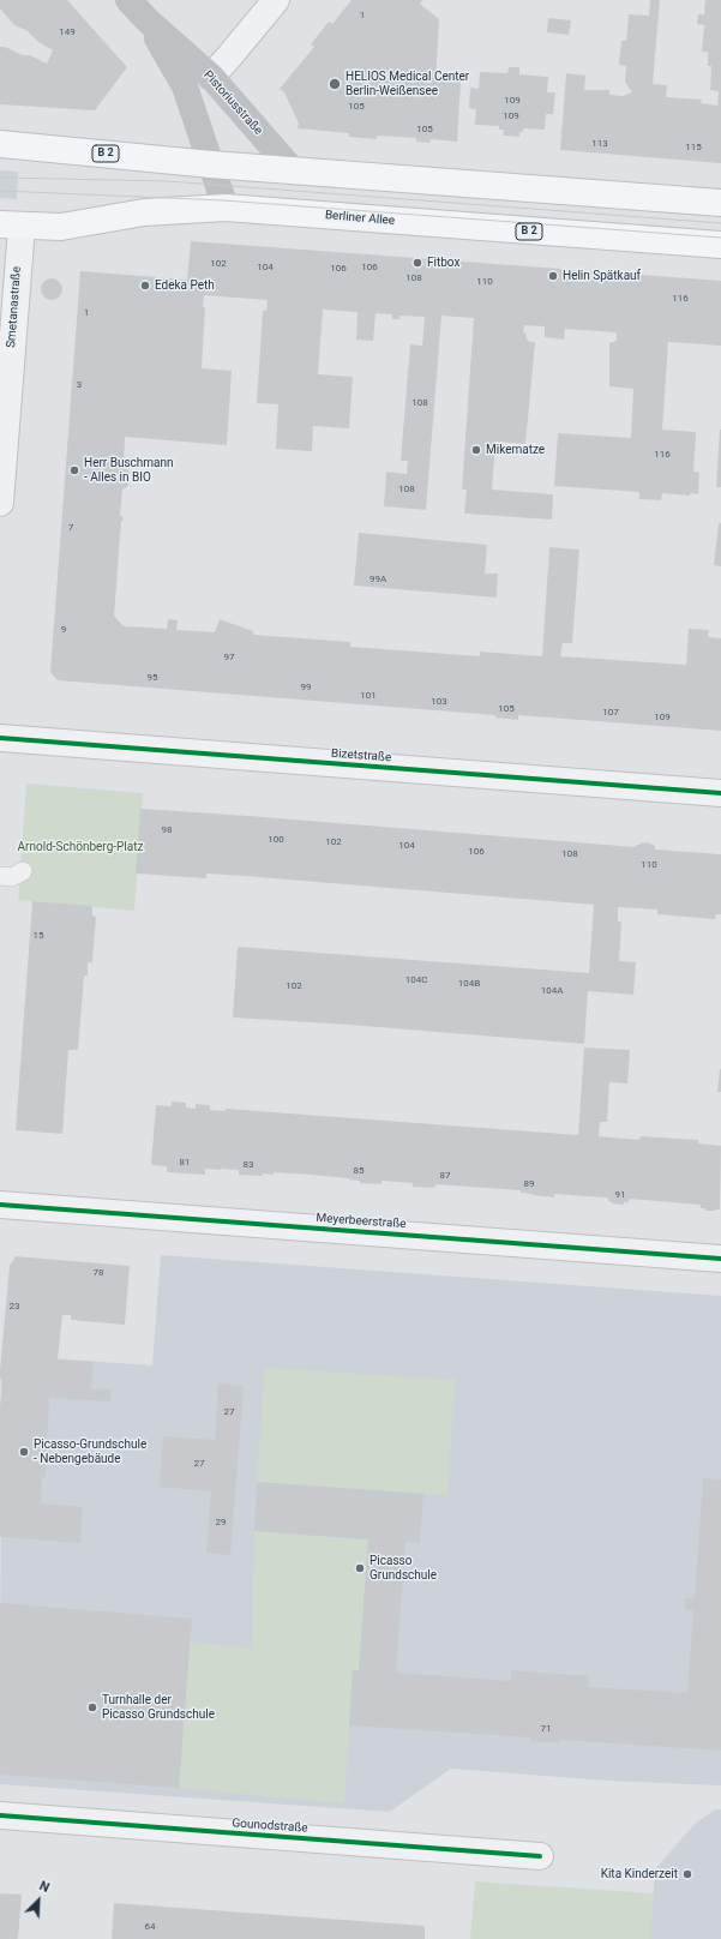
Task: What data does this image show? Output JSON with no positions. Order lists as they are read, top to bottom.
{
  "streets": {
    "main road": ["B 2", "Berliner Allee"],
    "street": [
      "Pistoriusstraße",
      "Smetanastraße",
      "Bizetstraße",
      "Meyerbeerstraße",
      "Gounodstraße"
    ]
  },
  "crossings": [
    ["Pistoriusstraße", "B 2"],
    ["Pistoriusstraße", "Berliner Allee"],
    ["Berliner Allee", "Smetanastraße"]
  ],
  "parks": ["Arnold-Schönberg-Platz"],
  "places": [
    "HELIOS Medical Center Berlin-Weißensee",
    "Fitbox",
    "Helin Spätkauf",
    "Edeka Peth",
    "Mikematze",
    "Herr Buschmann - Alles in BIO",
    "Picasso-Grundschule - Nebengebäude",
    "Picasso Grundschule",
    "Turnhalle der Picasso Grundschule",
    "Kita Kinderzeit"
  ],
  "house_numbers": [
    "1",
    "149",
    "109",
    "105",
    "109",
    "105",
    "113",
    "115",
    "102",
    "104",
    "106",
    "106",
    "108",
    "110",
    "116",
    "1",
    "3",
    "108",
    "116",
    "108",
    "7",
    "99A",
    "9",
    "97",
    "95",
    "99",
    "101",
    "103",
    "105",
    "107",
    "109",
    "98",
    "100",
    "102",
    "104",
    "106",
    "108",
    "110",
    "15",
    "104C",
    "104B",
    "102",
    "104A",
    "81",
    "83",
    "85",
    "87",
    "89",
    "91",
    "78",
    "23",
    "27",
    "27",
    "29",
    "71",
    "64"
  ],
  "north": "top right"
}
